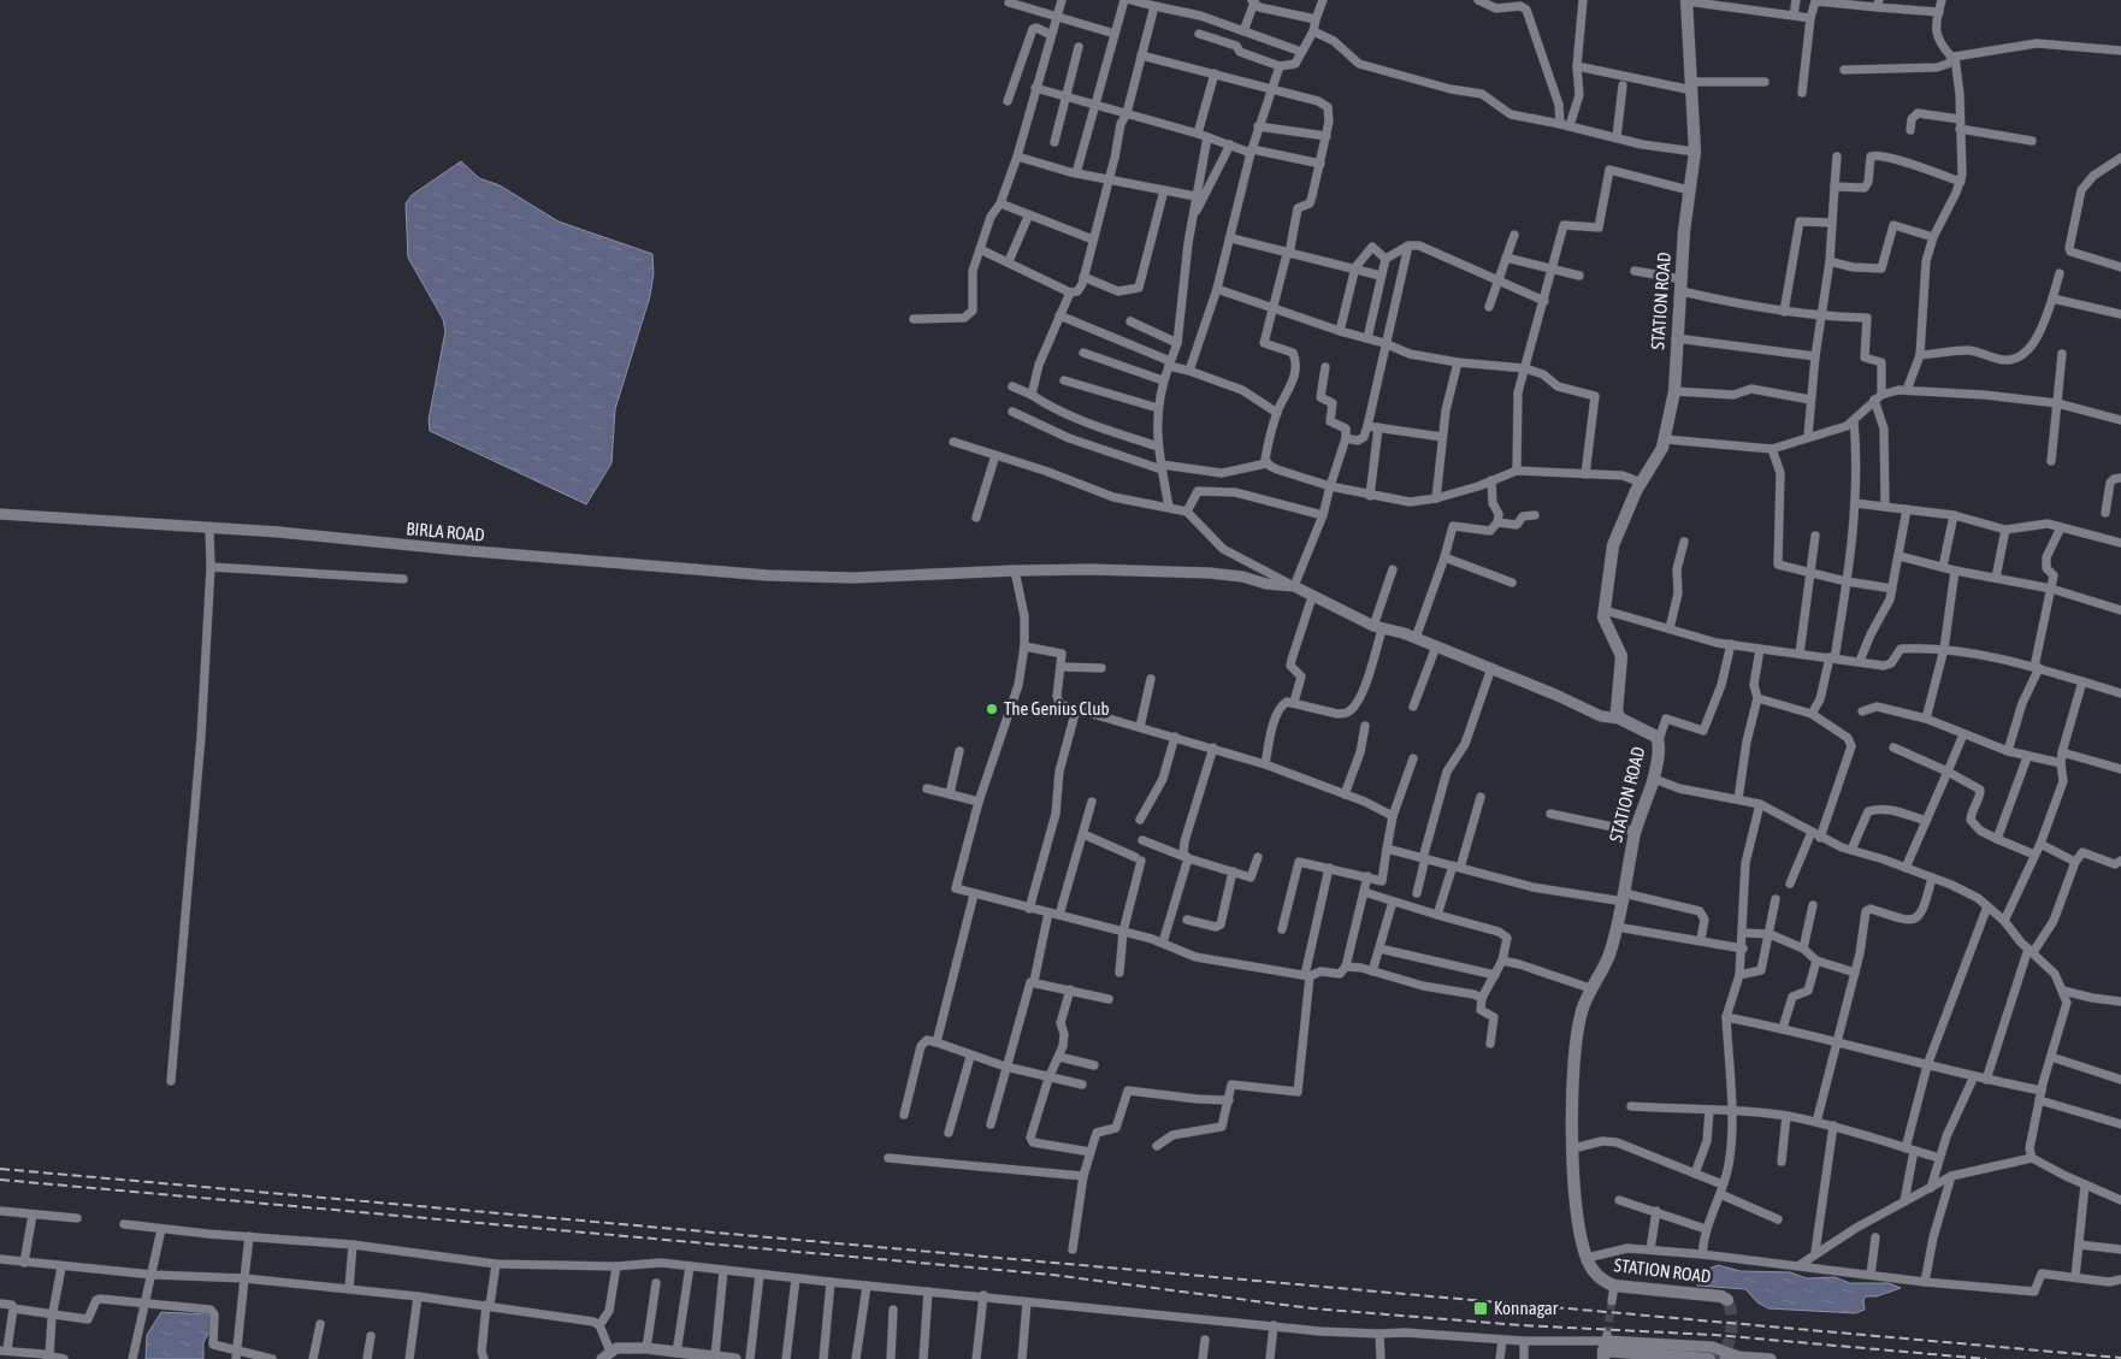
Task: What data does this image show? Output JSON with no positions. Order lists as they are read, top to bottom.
{
  "streets": {
    "main road": ["STATION ROAD"],
    "street": ["BIRLA ROAD"]
  },
  "crossings": [
    ["STATION ROAD", "BIRLA ROAD"]
  ],
  "places": {
    "other": ["The Genius Club"],
    "transit": ["Konnagar"]
  }
}
